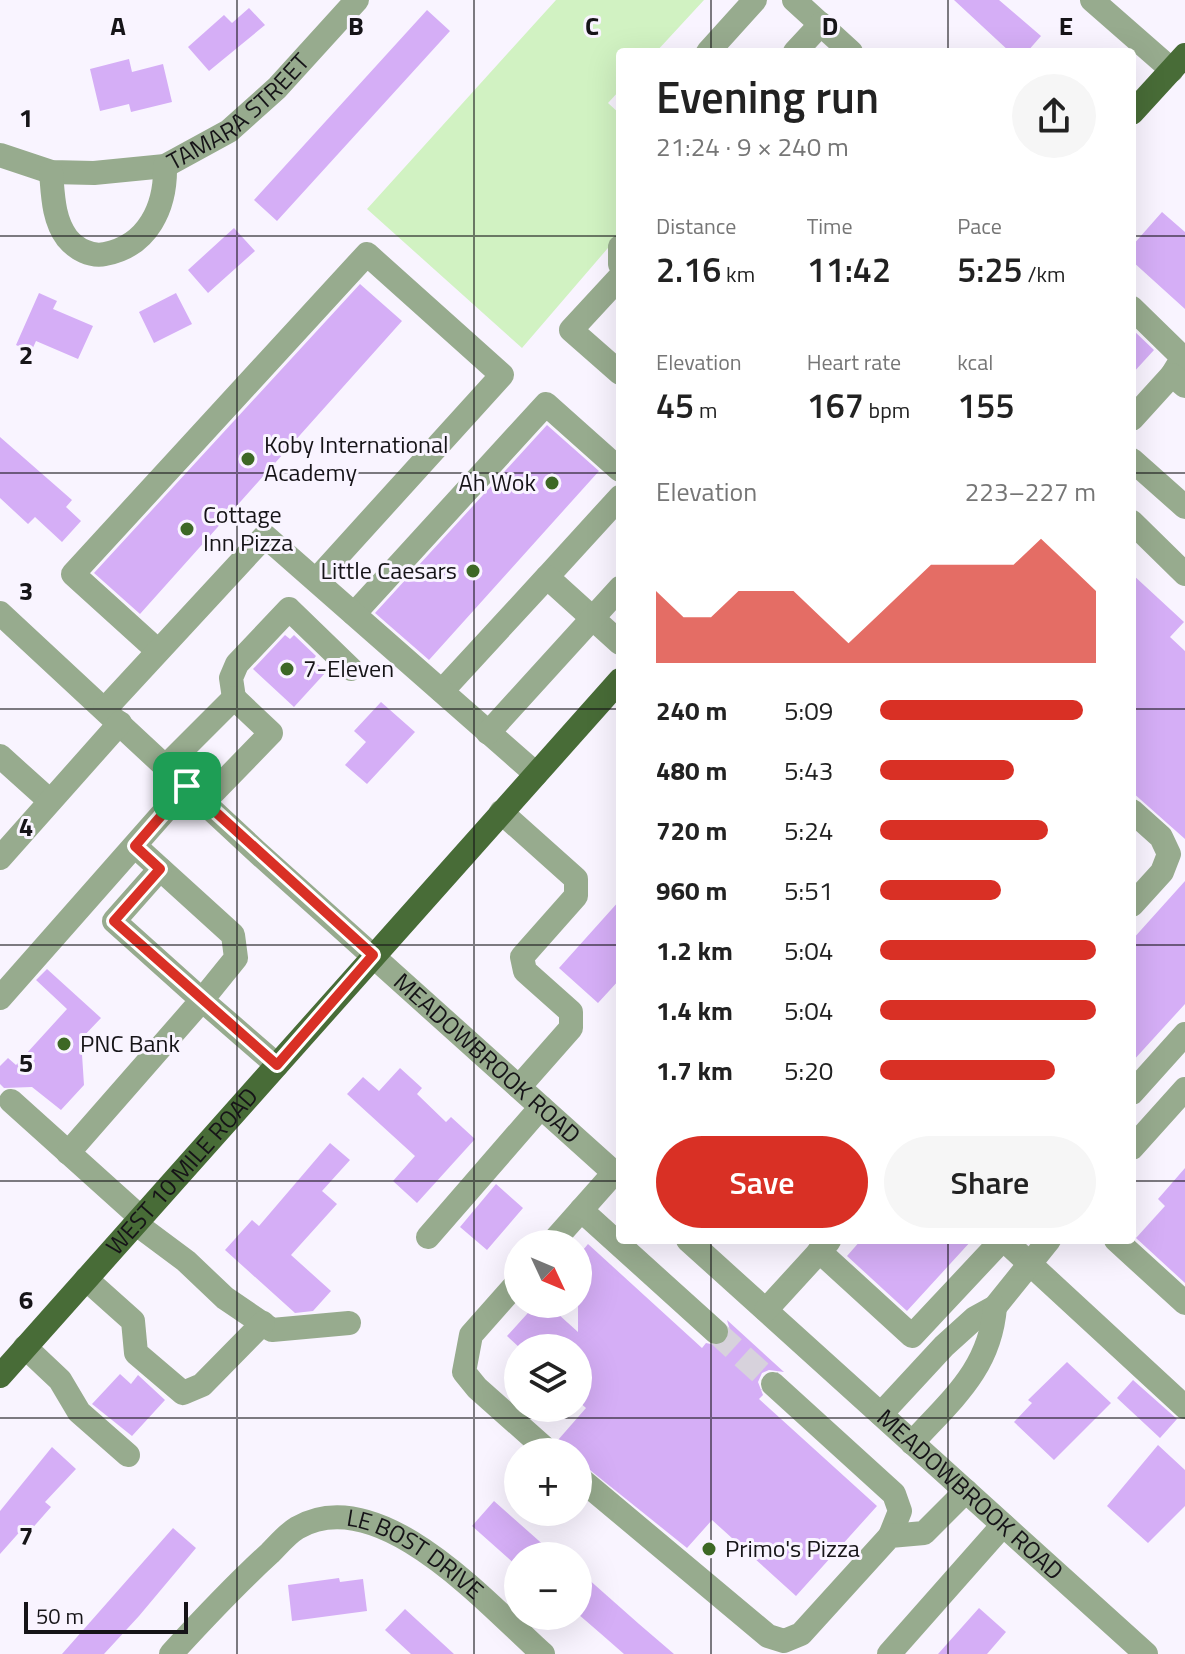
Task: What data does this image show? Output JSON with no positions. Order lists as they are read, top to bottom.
{
  "streets": {
    "main road": ["WEST 10 MILE ROAD"],
    "street": ["TAMARA STREET", "MEADOWBROOK ROAD", "LE BOST DRIVE"]
  },
  "crossings": [
    ["MEADOWBROOK ROAD", "WEST 10 MILE ROAD"]
  ],
  "places": [
    "Koby International Academy",
    "Ah Wok",
    "Cottage Inn Pizza",
    "Little Caesars",
    "7-Eleven",
    "PNC Bank",
    "Primo's Pizza"
  ],
  "scale_bar": "50 m",
  "north": "bottom right",
  "page": {
    "heading": ["Evening run", "21:24 · 9 × 240 m"],
    "stats": [
      ["Distance", "2.16 km"],
      ["Time", "11:42"],
      ["Pace", "5:25 /km"],
      ["Elevation", "45 m"],
      ["Heart rate", "167 bpm"],
      ["kcal", "155"]
    ],
    "chart": ["Elevation", "223–227 m"],
    "list": [
      {
        "name": "240 m",
        "note": "5:09"
      },
      {
        "name": "480 m",
        "note": "5:43"
      },
      {
        "name": "720 m",
        "note": "5:24"
      },
      {
        "name": "960 m",
        "note": "5:51"
      },
      {
        "name": "1.2 km",
        "note": "5:04"
      },
      {
        "name": "1.4 km",
        "note": "5:04"
      },
      {
        "name": "1.7 km",
        "note": "5:20"
      }
    ],
    "buttons": ["Save", "Share"],
    "map_buttons": ["+", "−"],
    "scale": "50 m"
  },
  "grid": {
    "columns": [
      "A",
      "B",
      "C",
      "D",
      "E"
    ],
    "rows": [
      "1",
      "2",
      "3",
      "4",
      "5",
      "6",
      "7"
    ]
  }
}
